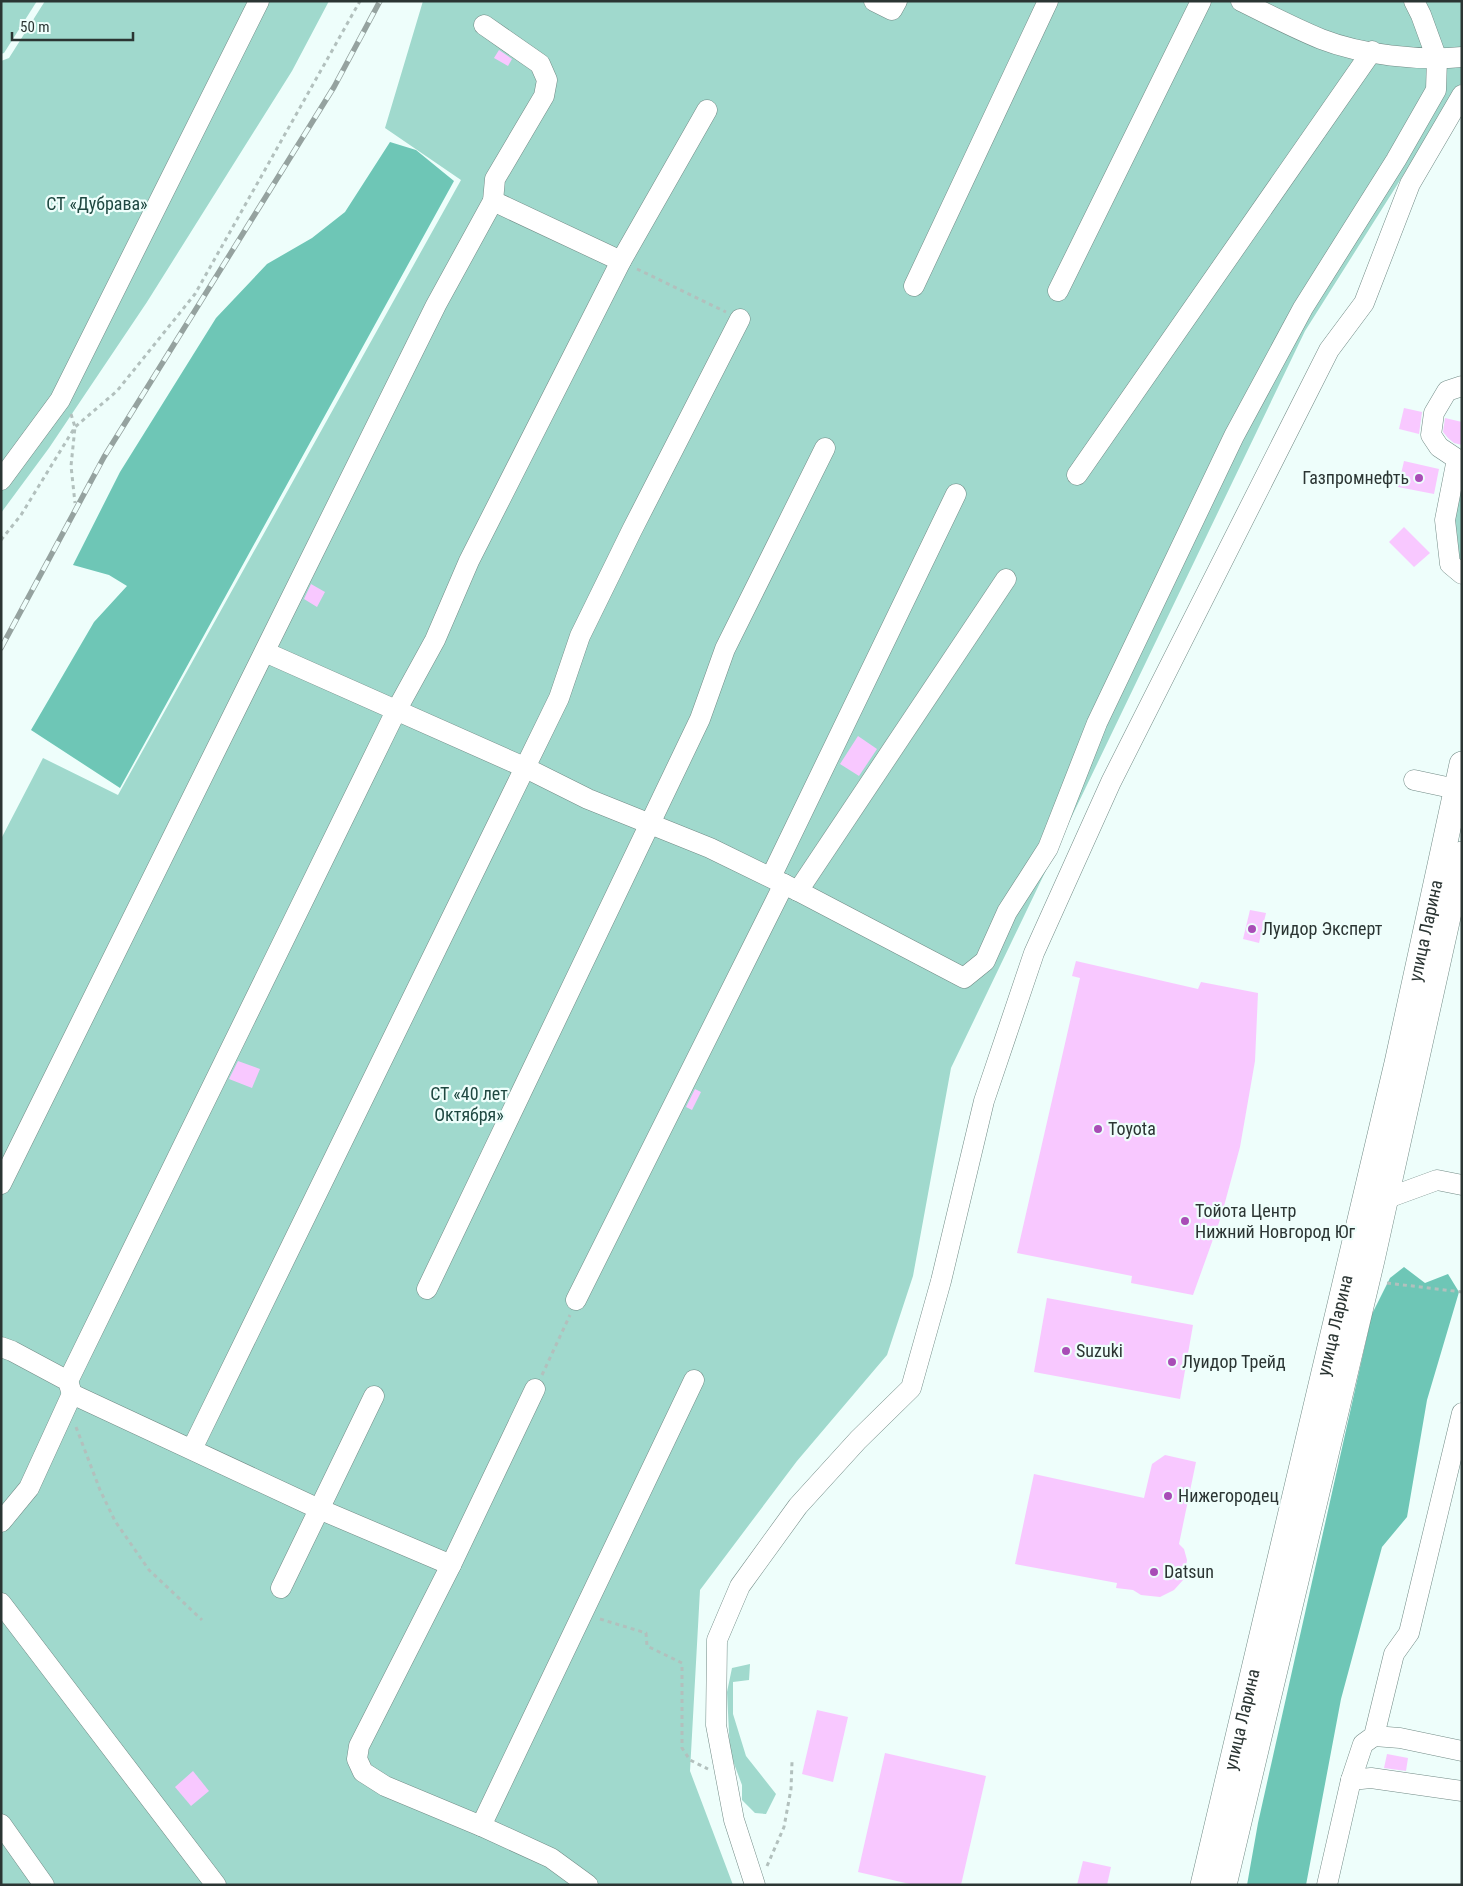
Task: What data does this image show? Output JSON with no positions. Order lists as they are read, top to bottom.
{
  "streets": {
    "main road": ["улица Ларина"]
  },
  "parks": ["СТ «Дубрава»", "СТ «40 лет Октября»"],
  "places": [
    "Газпромнефть",
    "Луидор Эксперт",
    "Toyota",
    "Тойота Центр Нижний Новгород Юг",
    "Suzuki",
    "Луидор Трейд",
    "Нижегородец",
    "Datsun"
  ],
  "scale_bar": "50 m"
}
